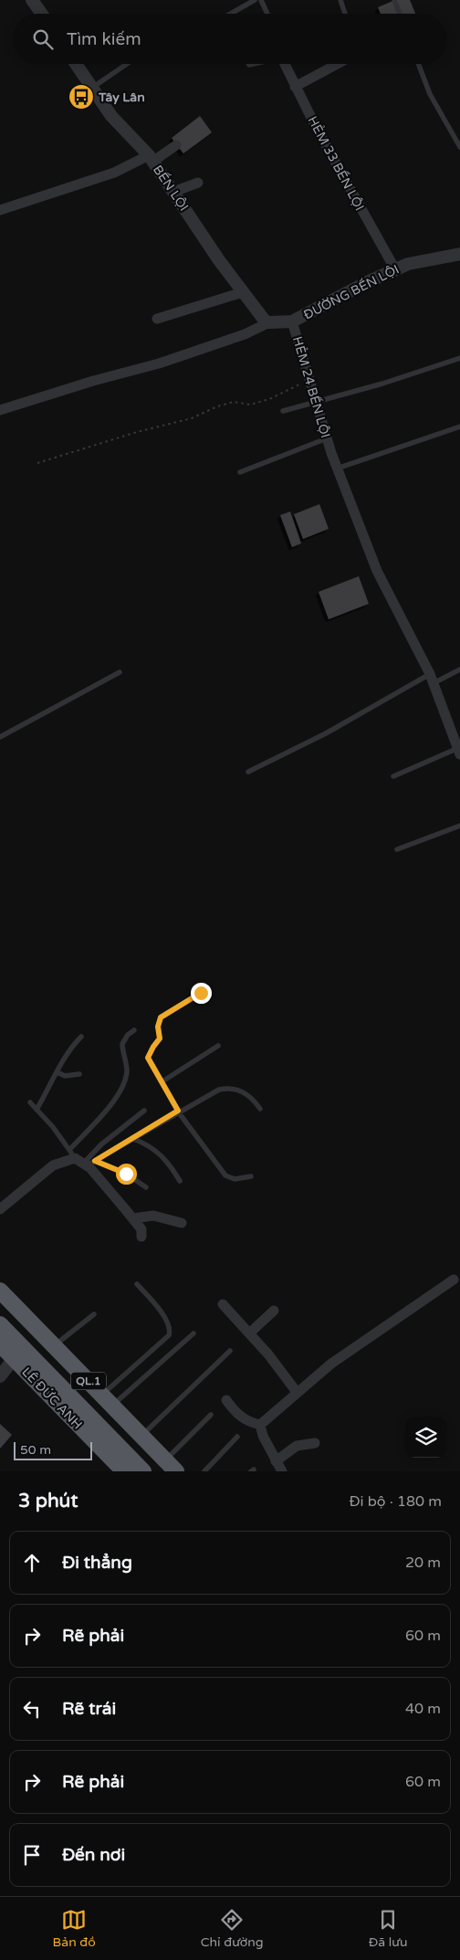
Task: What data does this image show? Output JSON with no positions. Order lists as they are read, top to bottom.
{
  "streets": {
    "highway": ["QL.1", "LÊ ĐỨC ANH"],
    "street": [
      "HẺM 33 BẾN LỘI",
      "BẾN LỘI",
      "ĐƯỜNG BẾN LỘI",
      "HẺM 24 BẾN LỘI"
    ]
  },
  "crossings": [
    ["HẺM 33 BẾN LỘI", "ĐƯỜNG BẾN LỘI"],
    ["BẾN LỘI", "ĐƯỜNG BẾN LỘI"],
    ["ĐƯỜNG BẾN LỘI", "HẺM 24 BẾN LỘI"]
  ],
  "places": {
    "bus stop": ["Tây Lân"]
  },
  "scale_bar": "50 m",
  "page": {
    "search": "Tìm kiếm",
    "scale": "50 m",
    "heading": ["3 phút", "Đi bộ · 180 m"],
    "list": [
      ["Đi thẳng", "20 m"],
      ["Rẽ phải", "60 m"],
      ["Rẽ trái", "40 m"],
      ["Rẽ phải", "60 m"],
      "Đến nơi"
    ],
    "nav": ["Bản đồ", "Chỉ đường", "Đã lưu"]
  }
}
